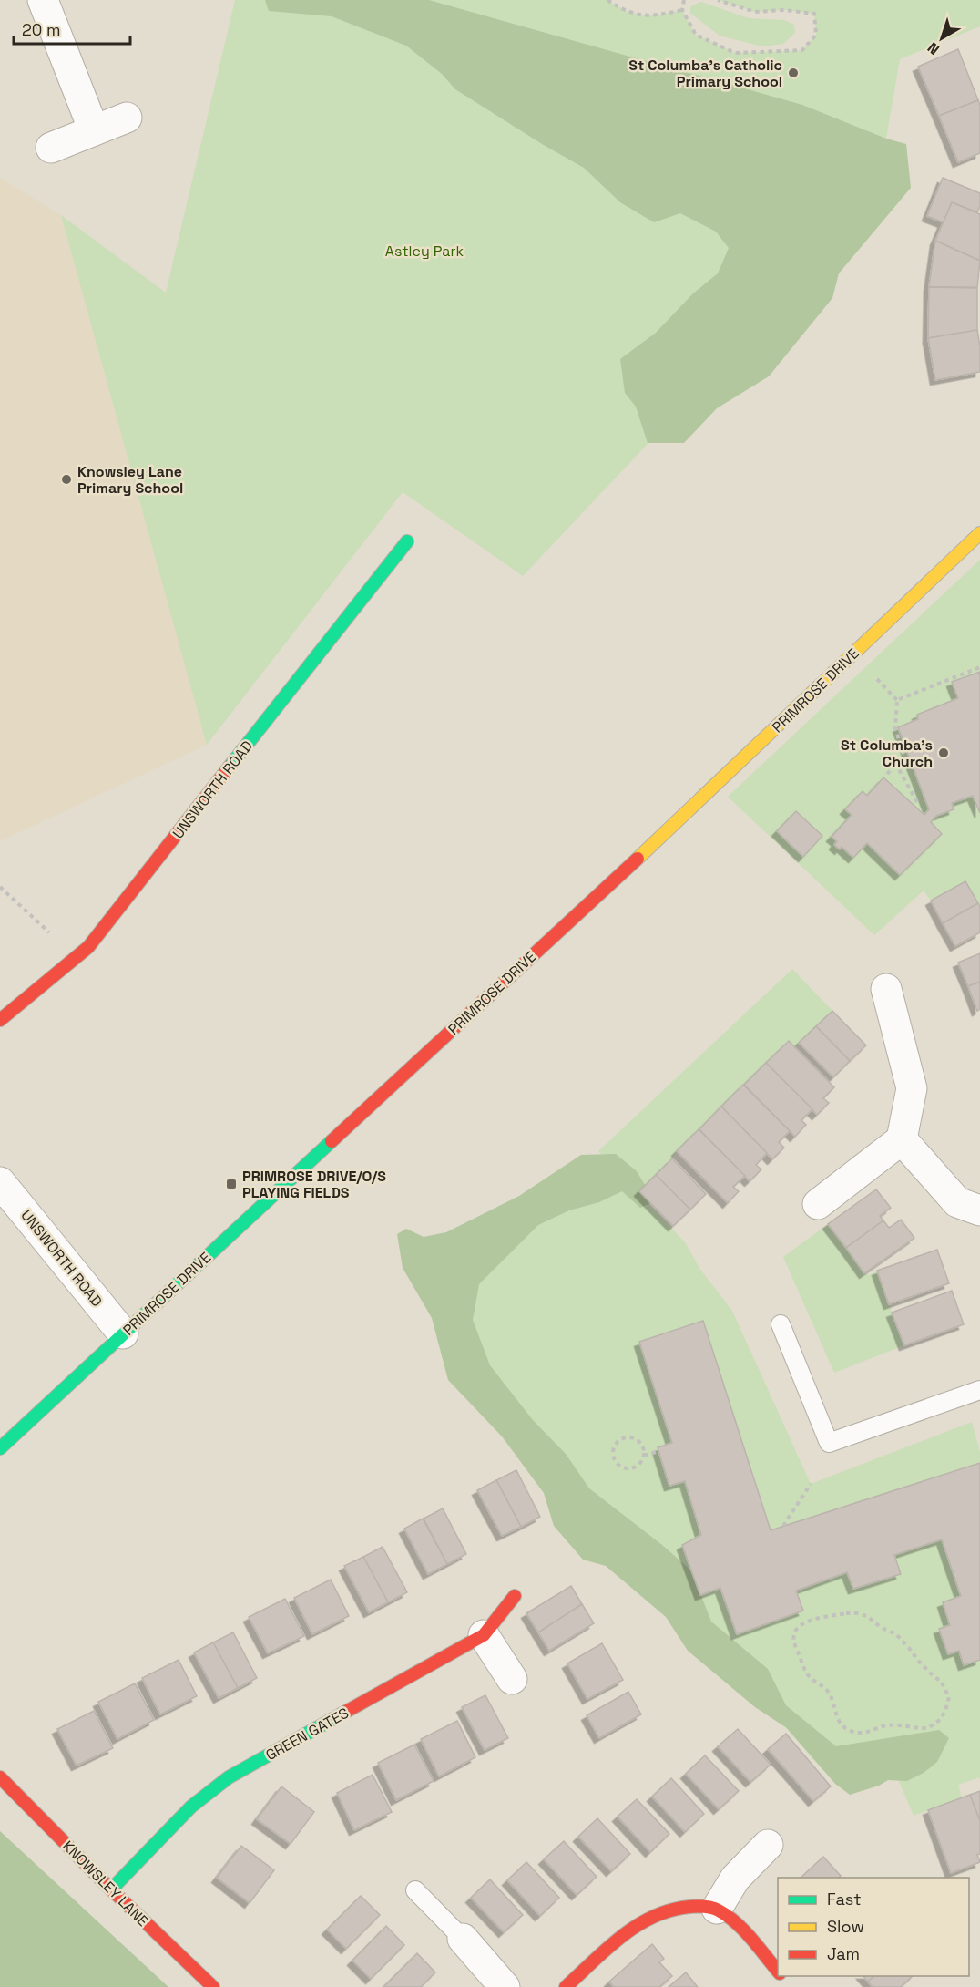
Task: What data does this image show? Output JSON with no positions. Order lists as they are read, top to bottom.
{
  "streets": {
    "street": [
      "PRIMROSE DRIVE",
      "UNSWORTH ROAD",
      "GREEN GATES",
      "KNOWSLEY LANE"
    ]
  },
  "crossings": [
    ["PRIMROSE DRIVE", "UNSWORTH ROAD"],
    ["GREEN GATES", "KNOWSLEY LANE"]
  ],
  "parks": ["Astley Park"],
  "places": {
    "other": ["St Columba's Catholic Primary School", "Knowsley Lane Primary School", "St Columba's Church"],
    "transit": ["PRIMROSE DRIVE/O/S PLAYING FIELDS"]
  },
  "legend": ["Fast", "Slow", "Jam"],
  "scale_bar": "20 m",
  "north": "bottom left"
}
